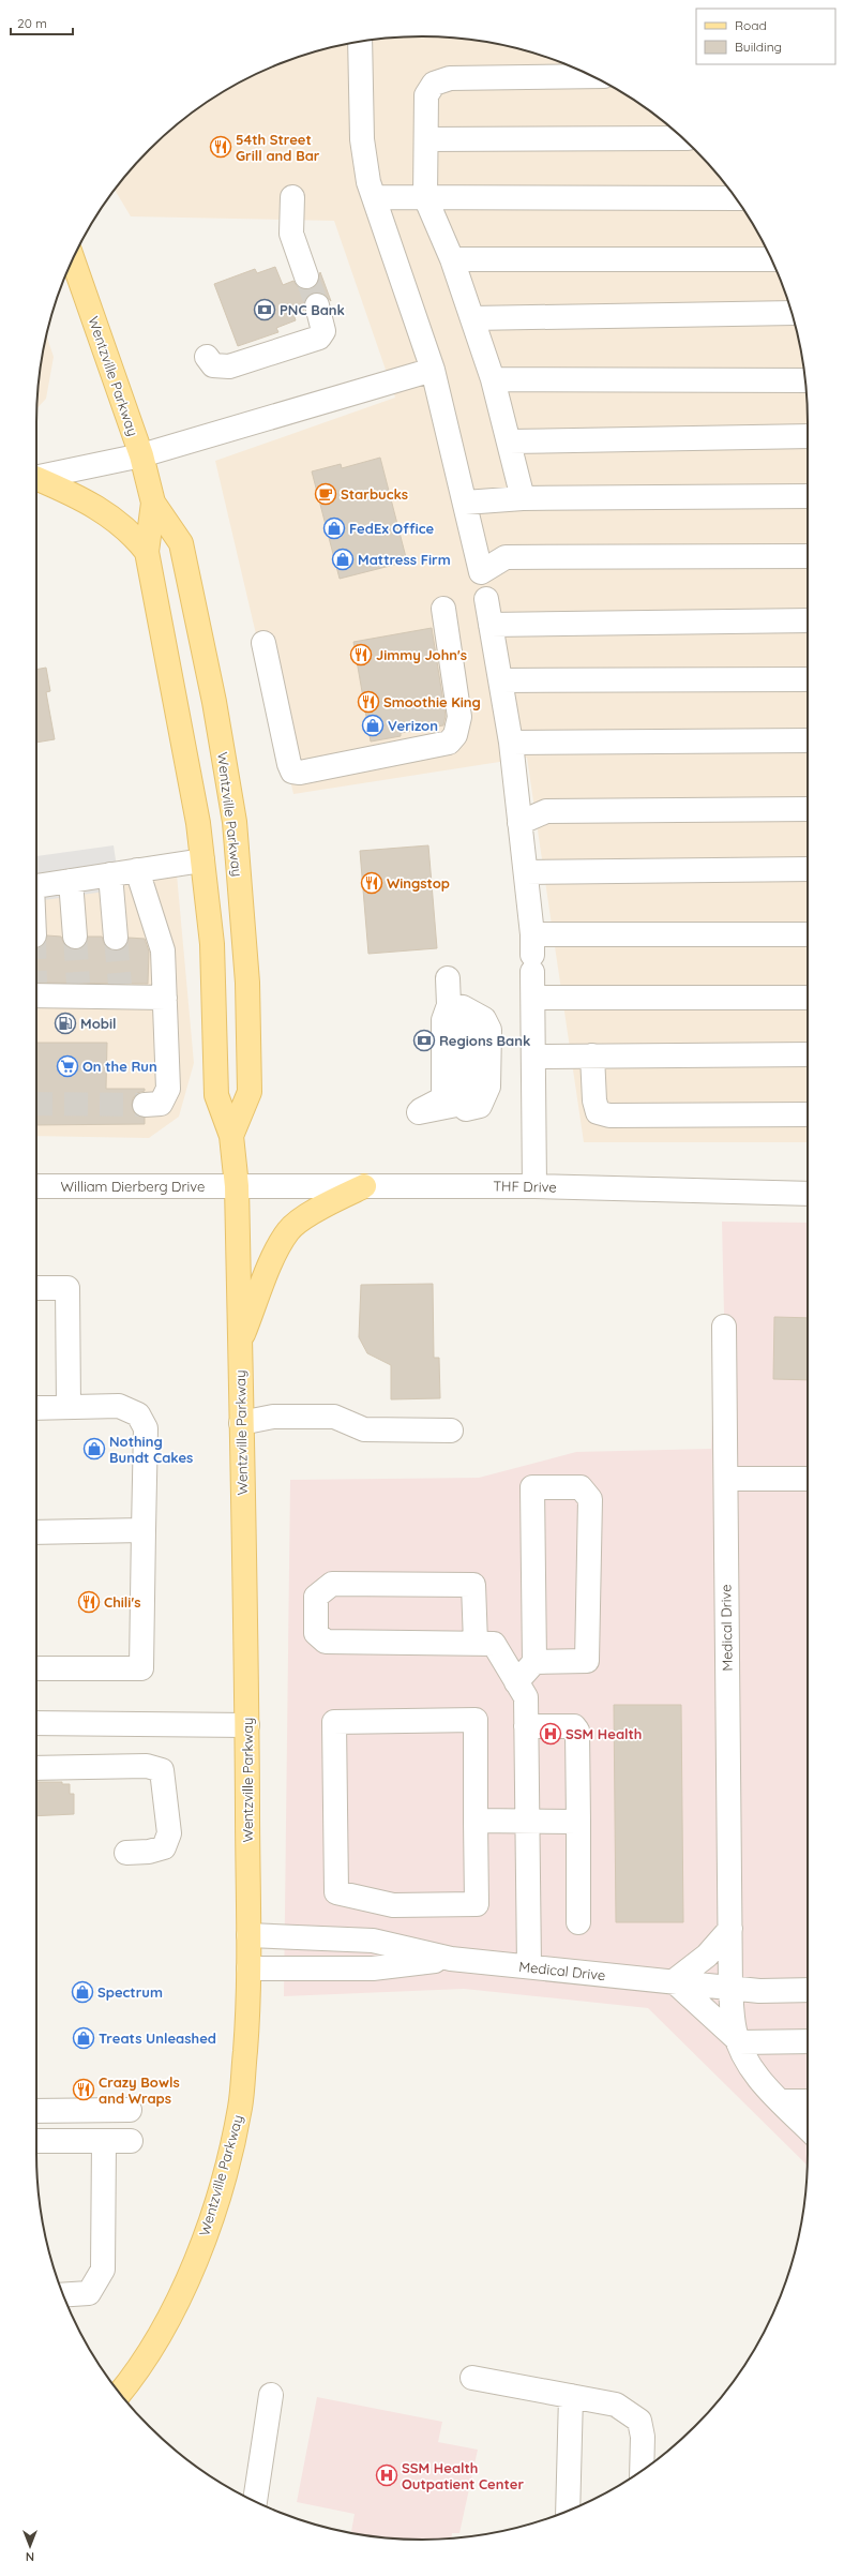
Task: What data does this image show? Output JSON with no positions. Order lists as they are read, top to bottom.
{
  "streets": {
    "main road": ["Wentzville Parkway"],
    "street": ["William Dierberg Drive", "THF Drive", "Medical Drive"]
  },
  "crossings": [
    ["Wentzville Parkway", "William Dierberg Drive"],
    ["Wentzville Parkway", "THF Drive"],
    ["Wentzville Parkway", "Medical Drive"],
    ["William Dierberg Drive", "THF Drive"]
  ],
  "places": {
    "restaurant": [
      "54th Street Grill and Bar",
      "Jimmy John's",
      "Smoothie King",
      "Wingstop",
      "Chili's",
      "Crazy Bowls and Wraps"
    ],
    "bank": ["PNC Bank", "Regions Bank"],
    "cafe": ["Starbucks"],
    "shop": [
      "FedEx Office",
      "Mattress Firm",
      "Verizon",
      "Nothing Bundt Cakes",
      "Spectrum",
      "Treats Unleashed"
    ],
    "fuel station": ["Mobil"],
    "supermarket": ["On the Run"],
    "hospital": ["SSM Health", "SSM Health Outpatient Center"]
  },
  "legend": ["Road", "Building"],
  "scale_bar": "20 m",
  "north": "bottom"
}
